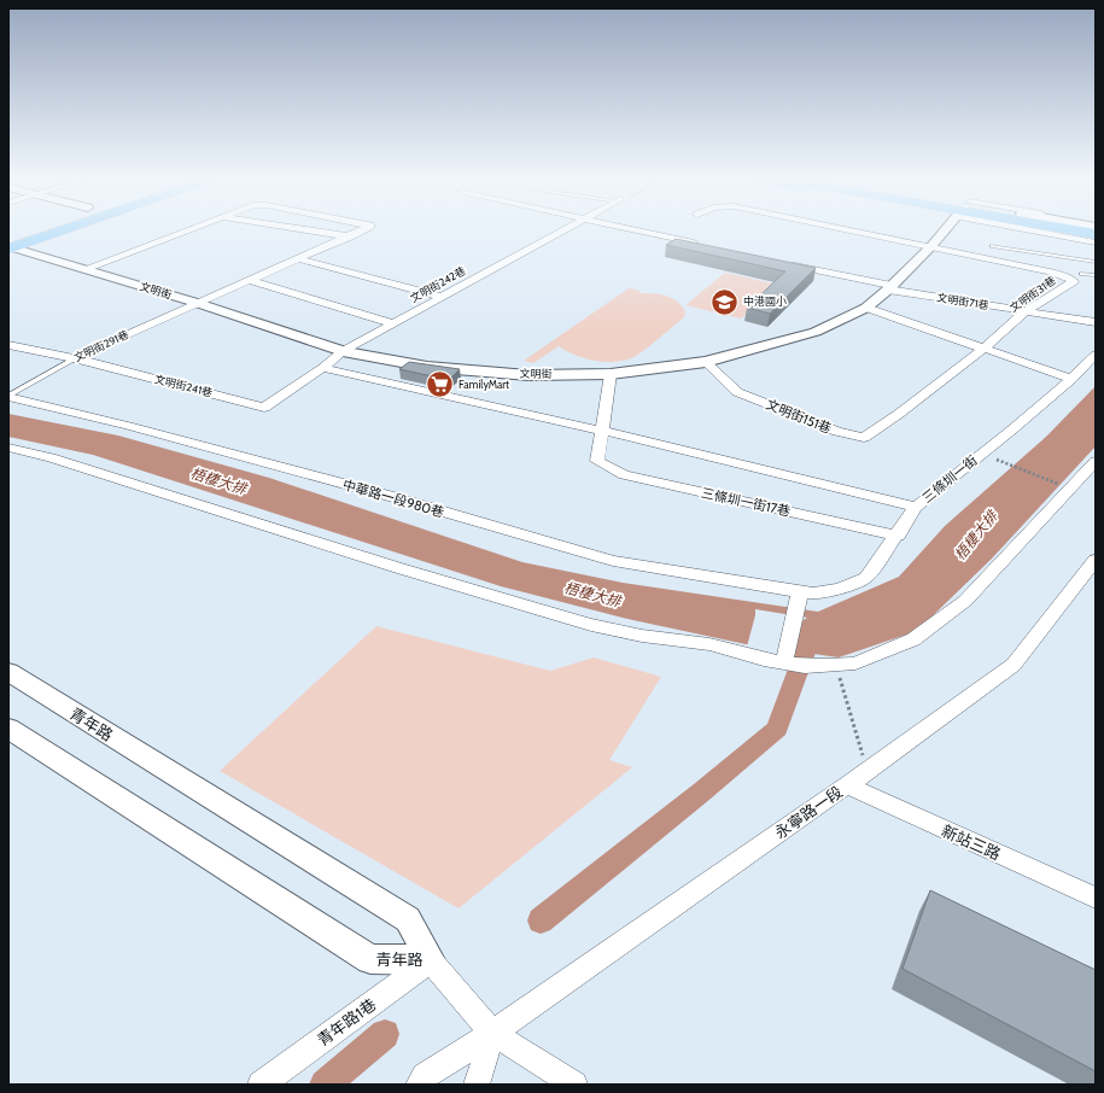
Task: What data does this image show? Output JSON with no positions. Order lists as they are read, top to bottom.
{
  "streets": {
    "street": [
      "文明街242巷",
      "文明街",
      "文明街31巷",
      "文明街71巷",
      "文明街291巷",
      "文明街241巷",
      "文明街151巷",
      "三條圳一街",
      "中華路一段980巷",
      "三條圳一街17巷",
      "青年路",
      "永寧路一段",
      "新站三路",
      "青年路1巷"
    ]
  },
  "crossings": [
    ["文明街242巷", "文明街"],
    ["文明街242巷", "文明街241巷"],
    ["文明街", "文明街31巷"],
    ["文明街", "文明街71巷"],
    ["文明街", "文明街291巷"],
    ["文明街", "文明街241巷"],
    ["文明街", "文明街151巷"],
    ["文明街31巷", "文明街71巷"],
    ["文明街31巷", "文明街151巷"],
    ["文明街291巷", "文明街241巷"],
    ["文明街291巷", "中華路一段980巷"],
    ["三條圳一街", "中華路一段980巷"],
    ["三條圳一街", "三條圳一街17巷"],
    ["青年路", "青年路1巷"],
    ["永寧路一段", "新站三路"]
  ],
  "water": ["梧棲大排"],
  "places": {
    "school or university": ["中港國小"],
    "supermarket": ["FamilyMart"]
  }
}
